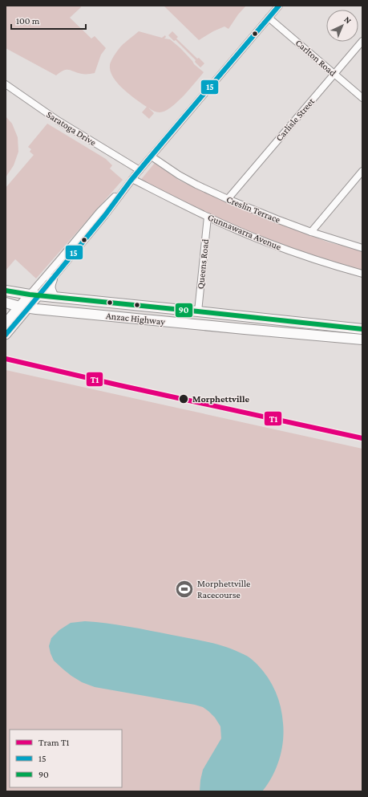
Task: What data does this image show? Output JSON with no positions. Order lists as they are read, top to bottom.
{
  "streets": {
    "highway": ["Anzac Highway"],
    "street": [
      "Carlton Road",
      "Carlisle Street",
      "Saratoga Drive",
      "Creslin Terrace",
      "Gunnawarra Avenue",
      "Queens Road"
    ]
  },
  "crossings": [
    ["Carlton Road", "Carlisle Street"],
    ["Carlisle Street", "Creslin Terrace"],
    ["Gunnawarra Avenue", "Queens Road"],
    ["Queens Road", "Anzac Highway"]
  ],
  "places": {
    "other": ["Morphettville"],
    "sports": ["Morphettville Racecourse"]
  },
  "lines": ["transit line 15", "transit line 90", "tram line T1"],
  "legend": ["Tram T1", "15", "90"],
  "scale_bar": "100 m",
  "north": "top right"
}
